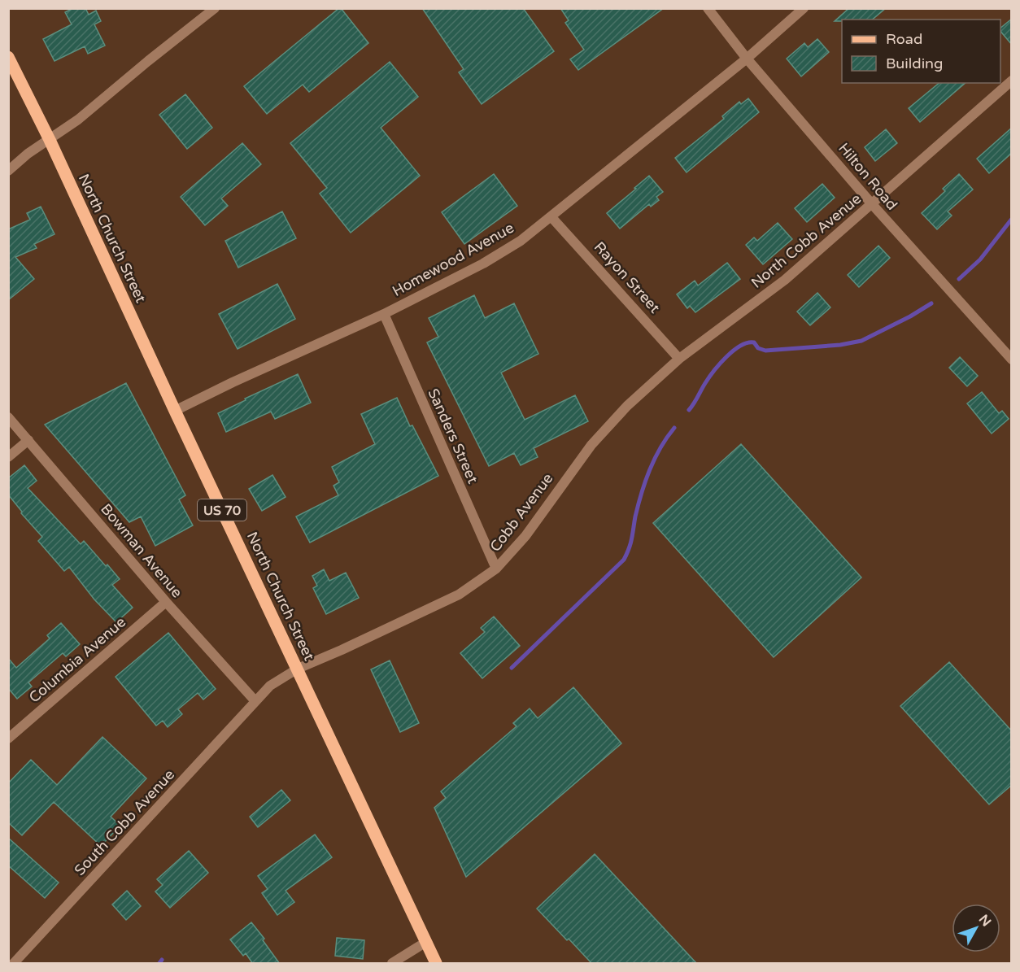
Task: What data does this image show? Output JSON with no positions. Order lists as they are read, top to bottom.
{
  "streets": {
    "main road": ["North Church Street", "US 70"],
    "street": [
      "Hilton Road",
      "North Cobb Avenue",
      "Homewood Avenue",
      "Rayon Street",
      "Sanders Street",
      "Cobb Avenue",
      "Bowman Avenue",
      "Columbia Avenue",
      "South Cobb Avenue"
    ]
  },
  "crossings": [
    ["Hilton Road", "North Cobb Avenue"],
    ["Hilton Road", "Homewood Avenue"],
    ["North Church Street", "Homewood Avenue"],
    ["North Church Street", "Cobb Avenue"],
    ["North Cobb Avenue", "Rayon Street"],
    ["North Cobb Avenue", "Cobb Avenue"],
    ["Homewood Avenue", "Rayon Street"],
    ["Homewood Avenue", "Sanders Street"],
    ["Rayon Street", "Cobb Avenue"],
    ["Sanders Street", "Cobb Avenue"],
    ["Cobb Avenue", "Bowman Avenue"],
    ["Cobb Avenue", "South Cobb Avenue"],
    ["Bowman Avenue", "Columbia Avenue"],
    ["Bowman Avenue", "South Cobb Avenue"]
  ],
  "legend": ["Road", "Building"],
  "north": "top right"
}
